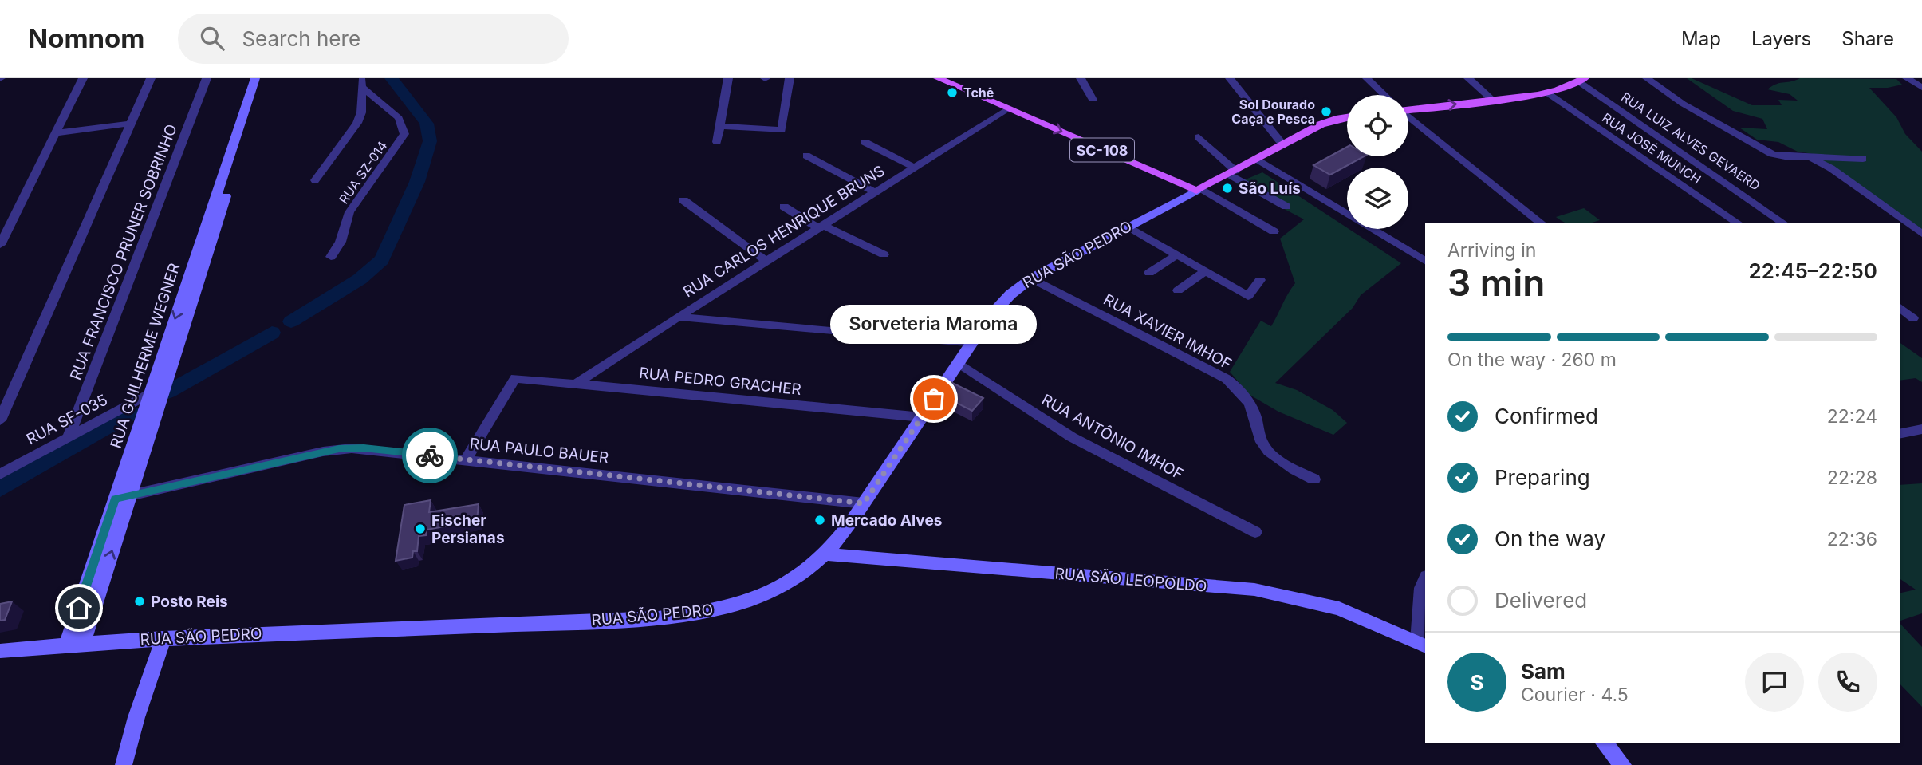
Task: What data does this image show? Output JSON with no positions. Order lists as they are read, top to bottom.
{
  "streets": {
    "main road": [
      "SC-108",
      "RUA SÃO PEDRO",
      "RUA GUILHERME WEGNER",
      "RUA SÃO LEOPOLDO"
    ],
    "street": [
      "RUA LUIZ ALVES GEVAERD",
      "RUA JOSÉ MUNCH",
      "RUA SZ-014",
      "RUA CARLOS HENRIQUE BRUNS",
      "RUA FRANCISCO PRUNER SOBRINHO",
      "RUA XAVIER IMHOF",
      "RUA PEDRO GRACHER",
      "RUA SF-035",
      "RUA ANTÔNIO IMHOF",
      "RUA PAULO BAUER"
    ]
  },
  "crossings": [
    ["SC-108", "RUA CARLOS HENRIQUE BRUNS"],
    ["SC-108", "RUA SÃO PEDRO"],
    ["RUA CARLOS HENRIQUE BRUNS", "RUA PEDRO GRACHER"],
    ["RUA FRANCISCO PRUNER SOBRINHO", "RUA SF-035"],
    ["RUA SÃO PEDRO", "RUA XAVIER IMHOF"],
    ["RUA SÃO PEDRO", "RUA GUILHERME WEGNER"],
    ["RUA SÃO PEDRO", "RUA PEDRO GRACHER"],
    ["RUA SÃO PEDRO", "RUA ANTÔNIO IMHOF"],
    ["RUA SÃO PEDRO", "RUA PAULO BAUER"],
    ["RUA SÃO PEDRO", "RUA SÃO LEOPOLDO"],
    ["RUA GUILHERME WEGNER", "RUA SF-035"],
    ["RUA GUILHERME WEGNER", "RUA PAULO BAUER"],
    ["RUA PEDRO GRACHER", "RUA PAULO BAUER"]
  ],
  "places": [
    "Tchê",
    "Sol Dourado Caça e Pesca",
    "São Luís",
    "Sorveteria Maroma",
    "Mercado Alves",
    "Fischer Persianas",
    "Posto Reis"
  ],
  "page": {
    "header": "Nomnom",
    "search": "Search here",
    "nav": ["Map", "Layers", "Share"],
    "heading": ["3 min", "Arriving in", "22:45–22:50"],
    "panel": ["Sam", "Courier · 4.5"],
    "bubble": "Sorveteria Maroma",
    "bar": "On the way · 260 m",
    "list": [
      ["Confirmed", "22:24"],
      ["Preparing", "22:28"],
      ["On the way", "22:36"],
      "Delivered"
    ],
    "round": "S"
  }
}
